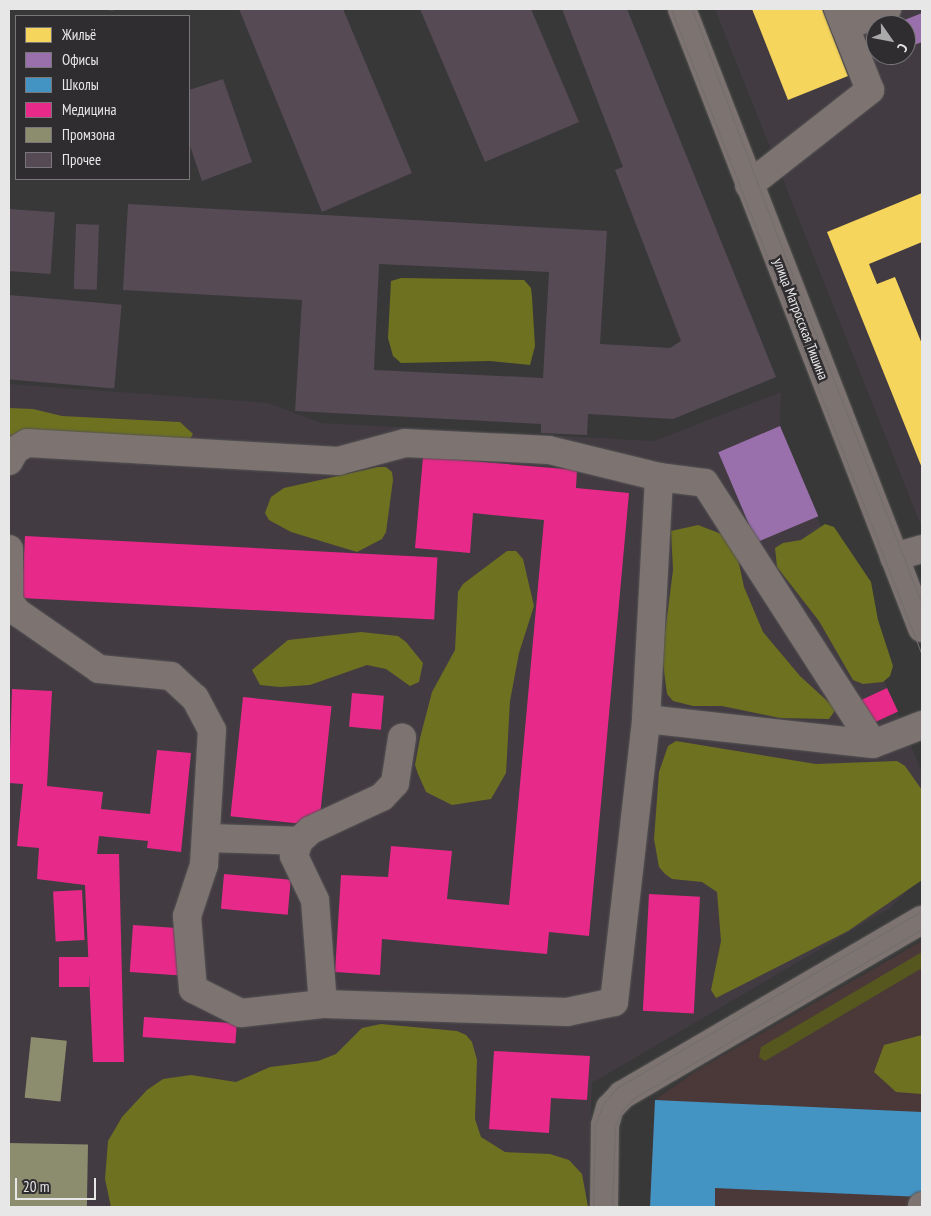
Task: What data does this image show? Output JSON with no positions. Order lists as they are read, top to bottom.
{
  "streets": {
    "street": ["улица Матросская Тишина"]
  },
  "legend": [
    "Жильё",
    "Офисы",
    "Школы",
    "Медицина",
    "Промзона",
    "Прочее"
  ],
  "scale_bar": "20 m",
  "north": "bottom right"
}
